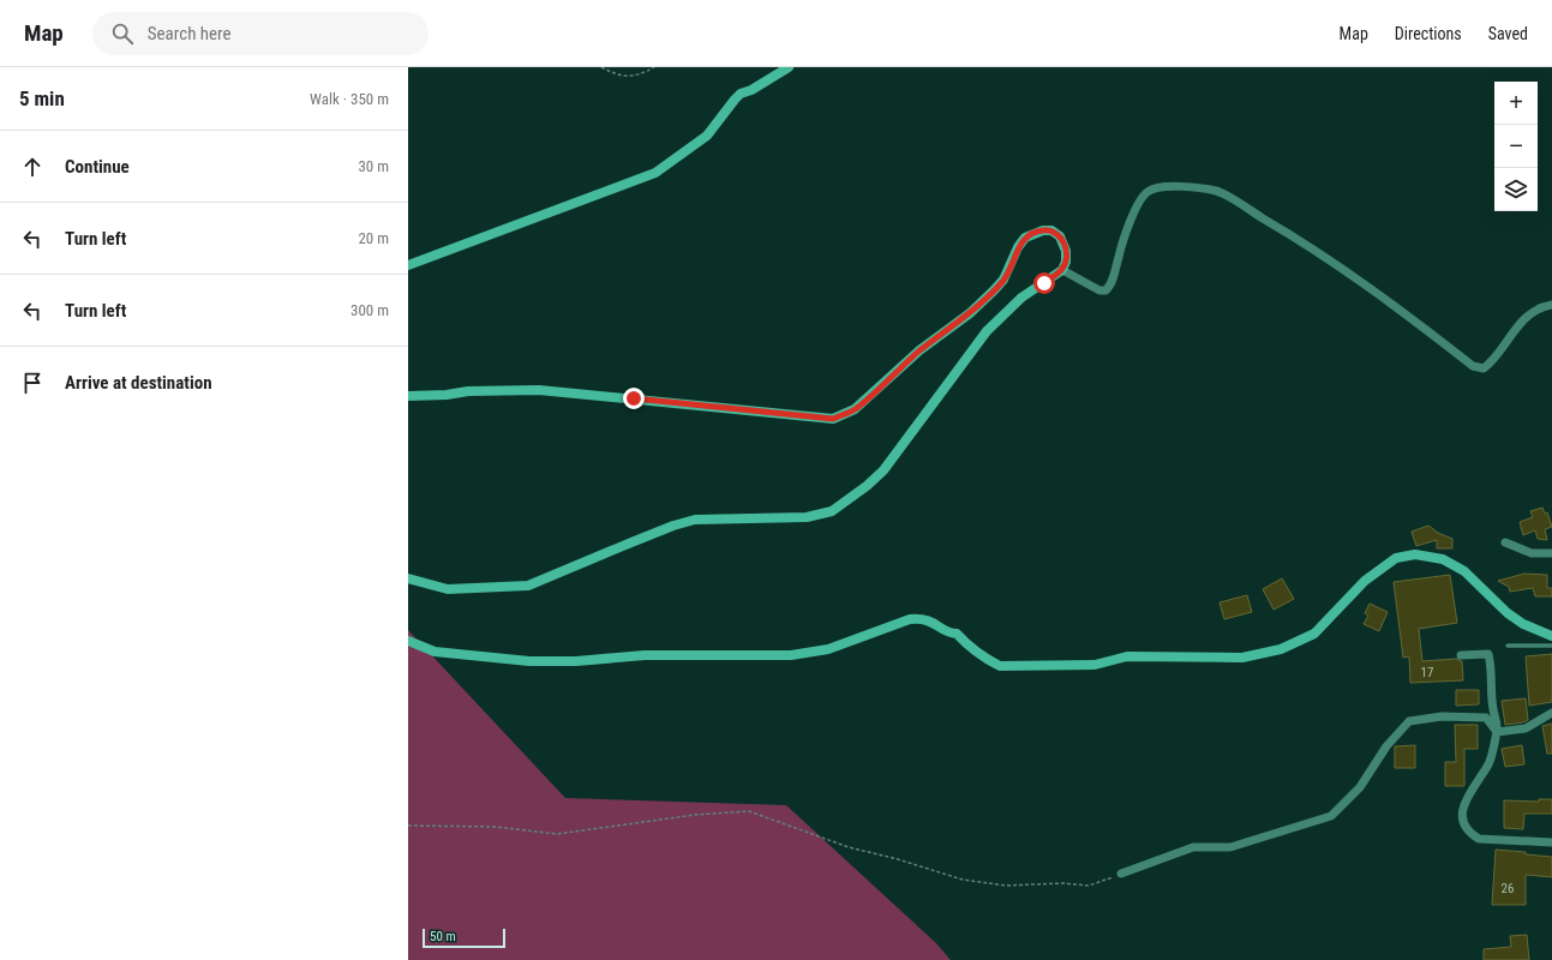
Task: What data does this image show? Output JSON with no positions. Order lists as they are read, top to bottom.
{
  "house_numbers": ["17", "26"],
  "scale_bar": "50 m",
  "page": {
    "header": "Map",
    "search": "Search here",
    "nav": ["Map", "Directions", "Saved"],
    "heading": ["5 min", "Walk · 350 m"],
    "map_buttons": ["+", "−"],
    "list": [
      ["Continue", "30 m"],
      ["Turn left", "20 m"],
      ["Turn left", "300 m"],
      "Arrive at destination"
    ],
    "scale": "50 m"
  }
}
